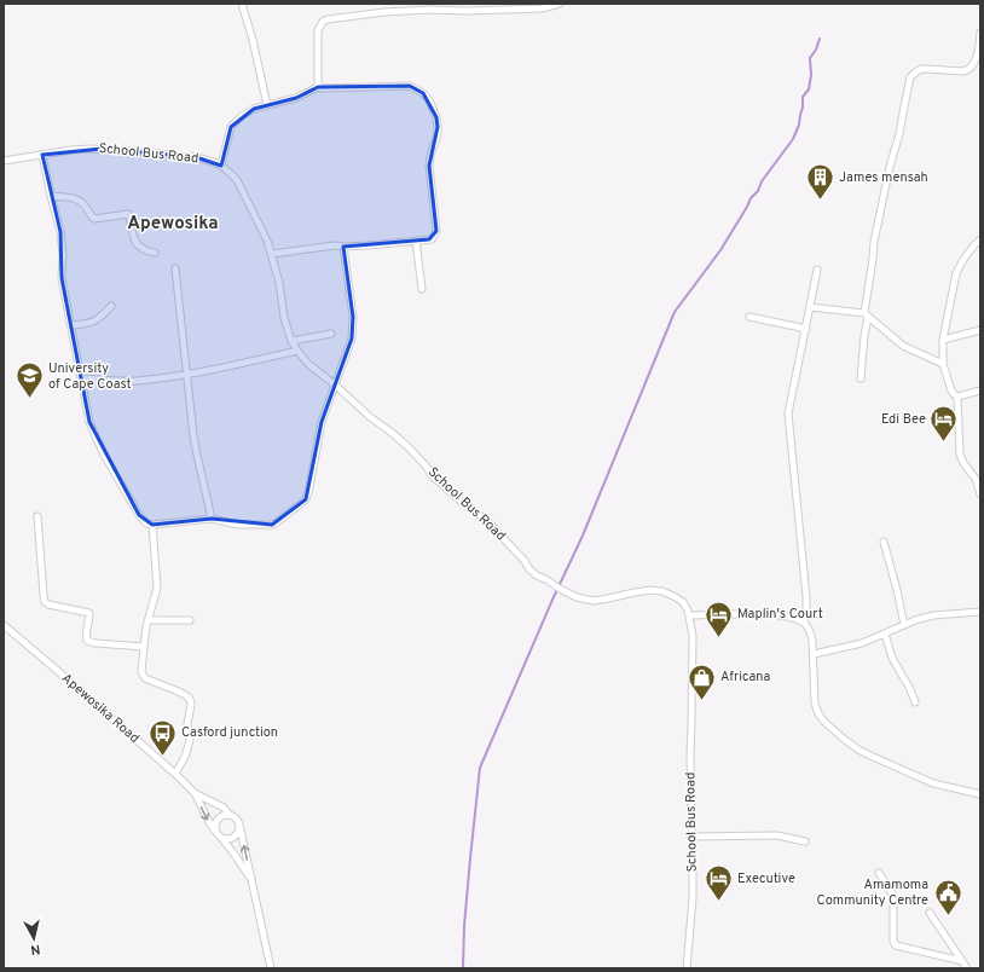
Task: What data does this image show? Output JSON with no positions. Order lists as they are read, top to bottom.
{
  "streets": {
    "street": ["School Bus Road", "Apewosika Road"]
  },
  "districts": ["Apewosika"],
  "places": {
    "building": ["James mensah"],
    "school or university": ["University of Cape Coast"],
    "hotel": ["Edi Bee", "Maplin's Court", "Executive"],
    "shop": ["Africana"],
    "bus stop": ["Casford junction"],
    "public building": ["Amamoma Community Centre"]
  },
  "north": "bottom"
}
